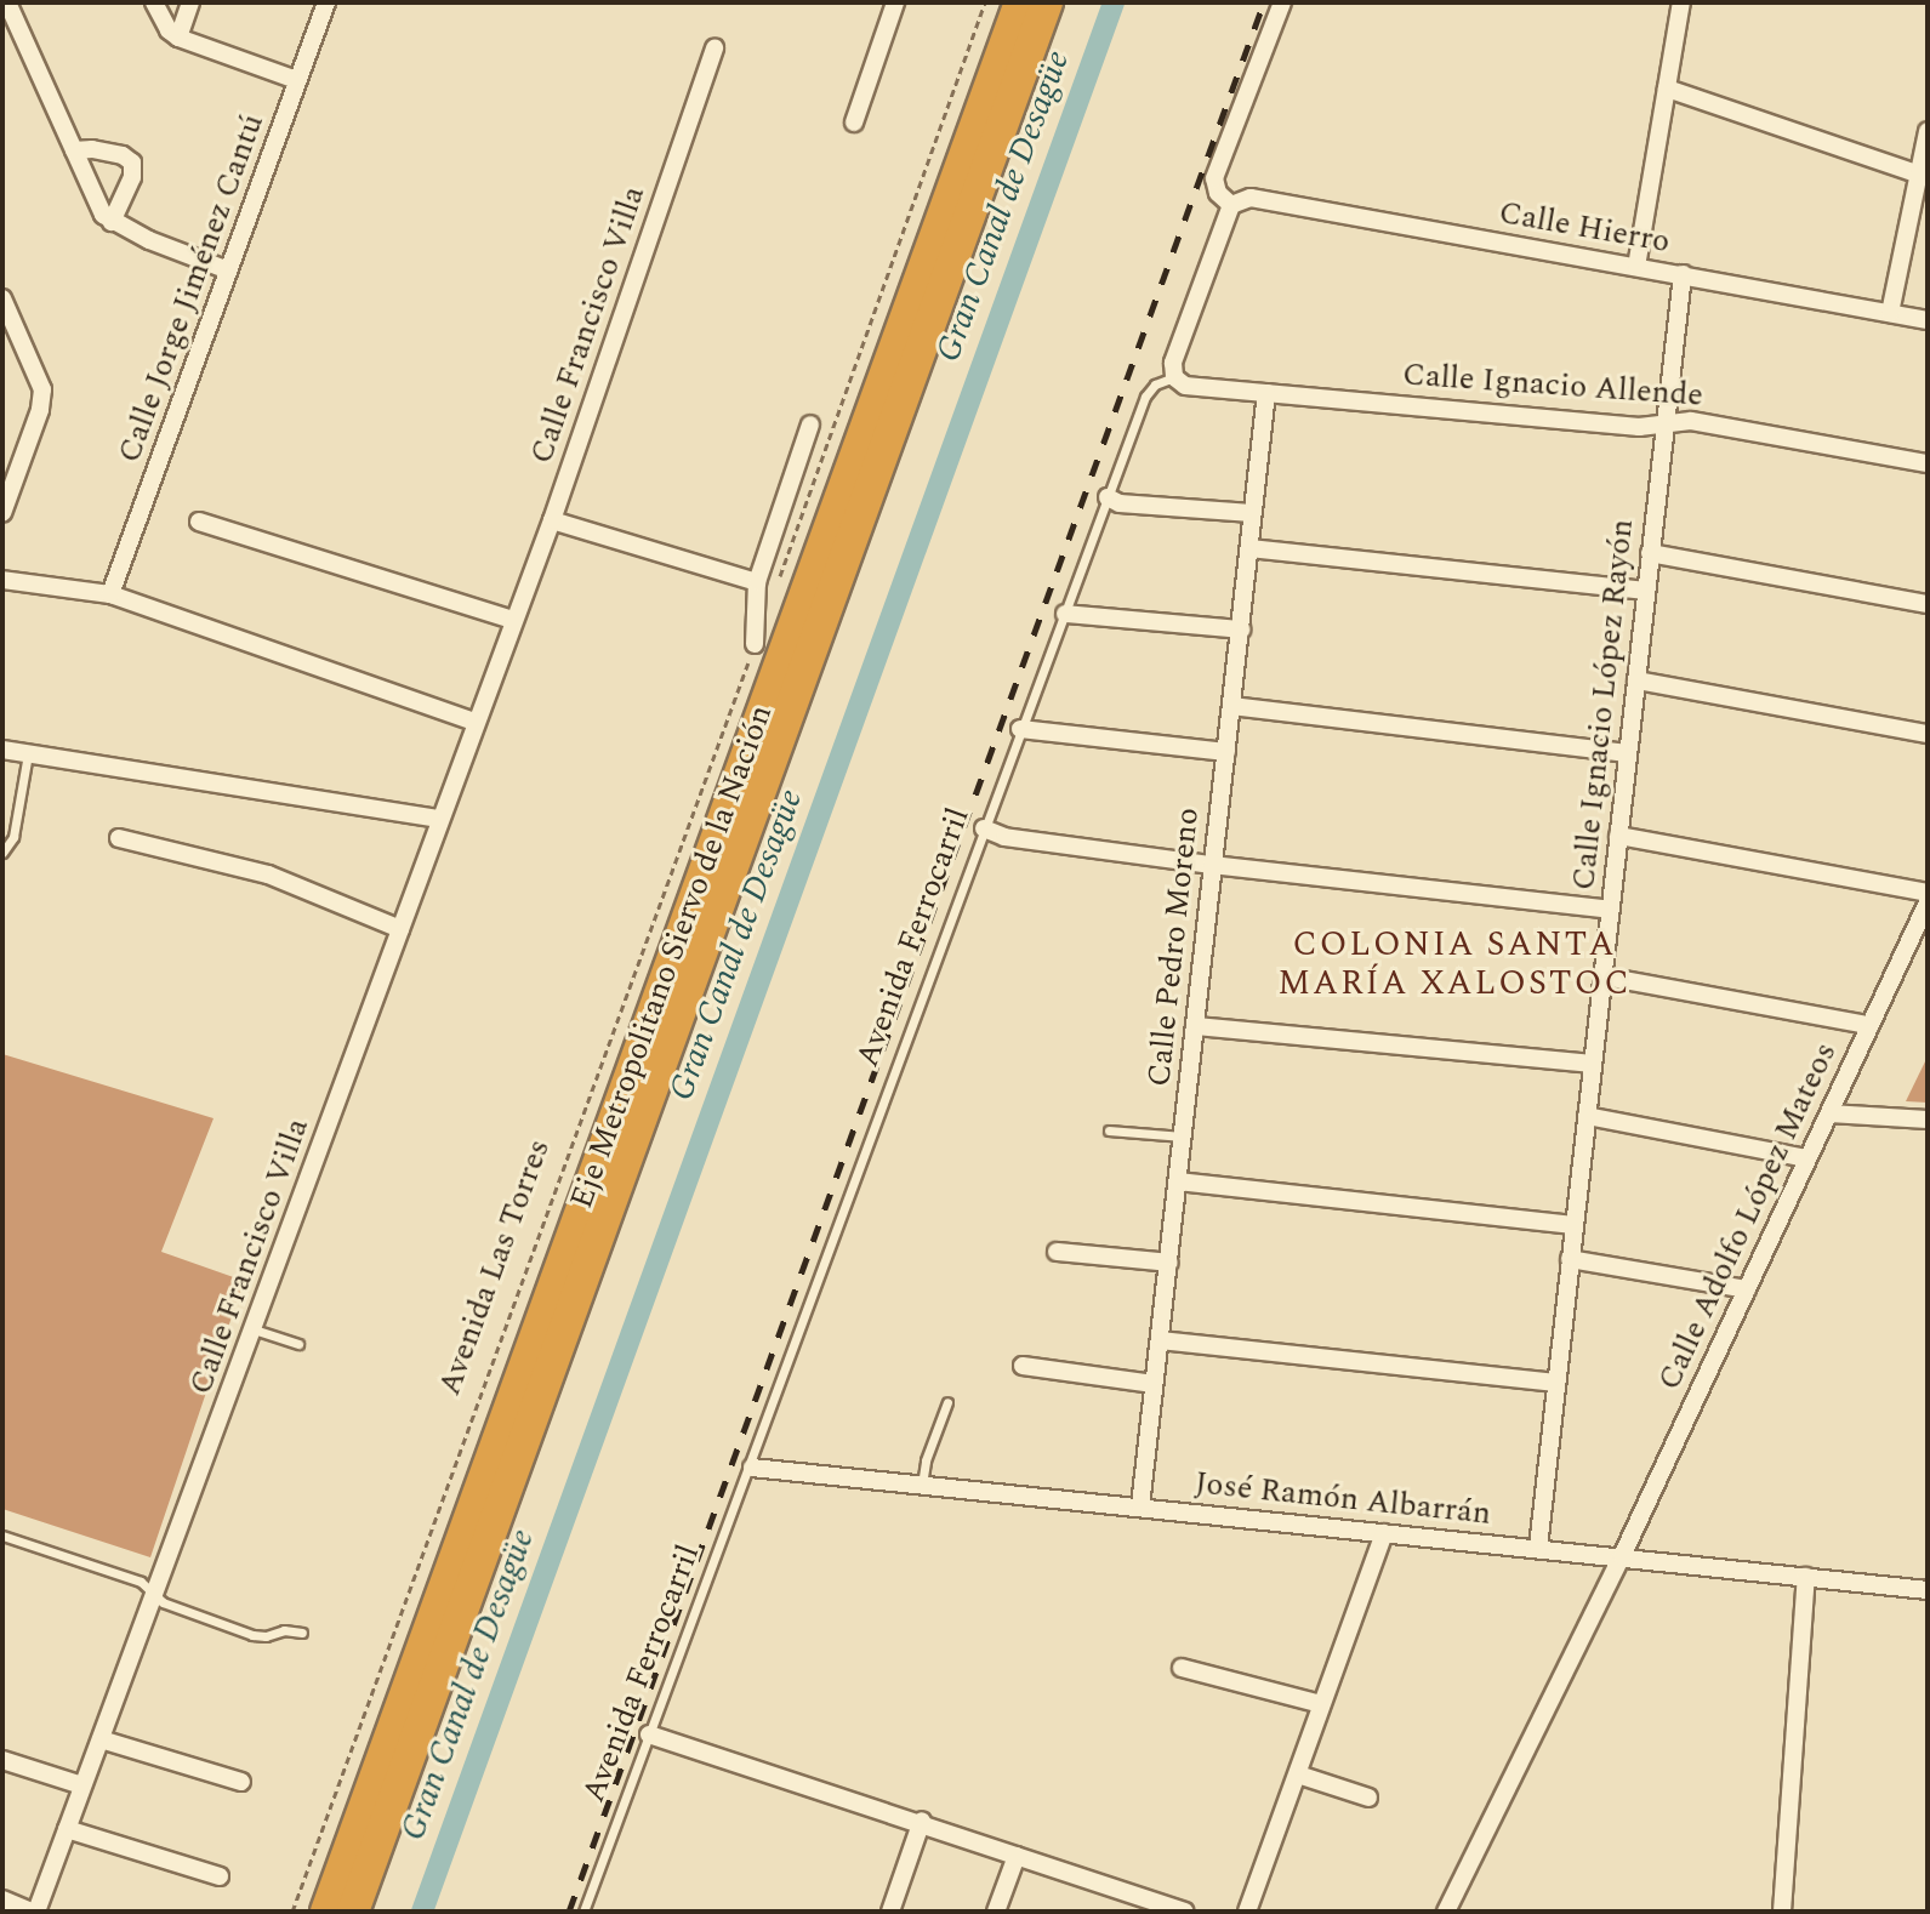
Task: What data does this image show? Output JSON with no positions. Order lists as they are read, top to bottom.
{
  "streets": {
    "highway": ["Eje Metropolitano Siervo de la Nación"],
    "street": [
      "Calle Hierro",
      "Calle Jorge Jiménez Cantú",
      "Calle Francisco Villa",
      "Calle Ignacio Allende",
      "Calle Ignacio López Rayón",
      "Calle Pedro Moreno",
      "Calle Adolfo López Mateos",
      "José Ramón Albarrán"
    ],
    "lane": ["Avenida Ferrocarril"],
    "path": ["Avenida Las Torres"]
  },
  "crossings": [
    ["Calle Hierro", "Calle Ignacio López Rayón"],
    ["Calle Ignacio Allende", "Calle Ignacio López Rayón"],
    ["Calle Ignacio Allende", "Avenida Ferrocarril"],
    ["Calle Ignacio Allende", "Calle Pedro Moreno"],
    ["Calle Ignacio López Rayón", "José Ramón Albarrán"],
    ["Avenida Ferrocarril", "José Ramón Albarrán"],
    ["Calle Pedro Moreno", "José Ramón Albarrán"],
    ["Calle Adolfo López Mateos", "José Ramón Albarrán"]
  ],
  "districts": ["COLONIA SANTA MARÍA XALOSTOC"],
  "water": ["Gran Canal de Desagüe"]
}
